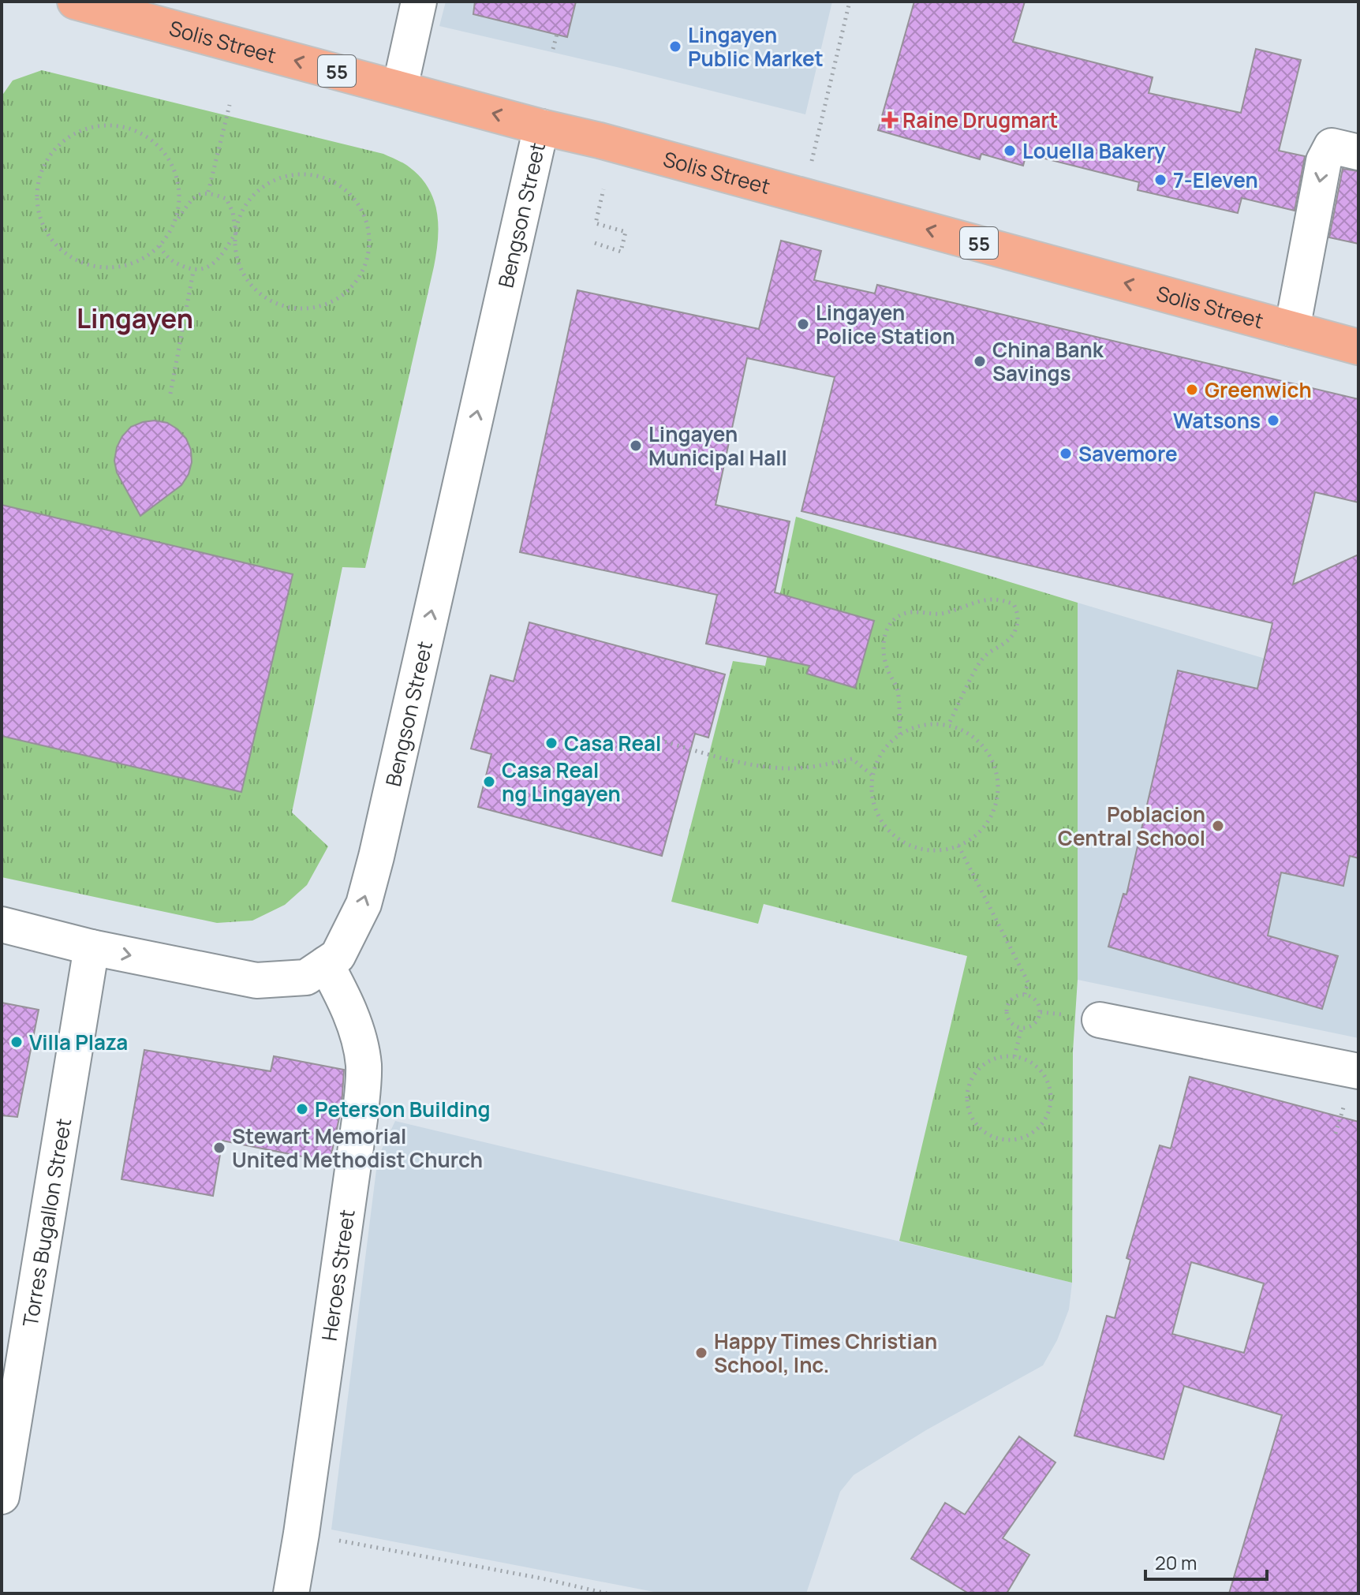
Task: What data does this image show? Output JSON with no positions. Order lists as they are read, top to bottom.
{
  "streets": {
    "highway": ["Solis Street", "55"],
    "street": ["Bengson Street", "Torres Bugallon Street", "Heroes Street"]
  },
  "crossings": [
    ["Solis Street", "Bengson Street"],
    ["Bengson Street", "Torres Bugallon Street"],
    ["Bengson Street", "Heroes Street"]
  ],
  "one_way": ["Solis Street", "Bengson Street"],
  "districts": ["Lingayen"],
  "places": {
    "other": [
      "Lingayen Public Market",
      "Louella Bakery",
      "7-Eleven",
      "Lingayen Police Station",
      "China Bank Savings",
      "Greenwich",
      "Watsons",
      "Lingayen Municipal Hall",
      "Savemore",
      "Casa Real",
      "Casa Real ng Lingayen",
      "Poblacion Central School",
      "Villa Plaza",
      "Peterson Building",
      "Stewart Memorial United Methodist Church",
      "Happy Times Christian School, Inc."
    ],
    "health": ["Raine Drugmart"]
  },
  "scale_bar": "20 m"
}
